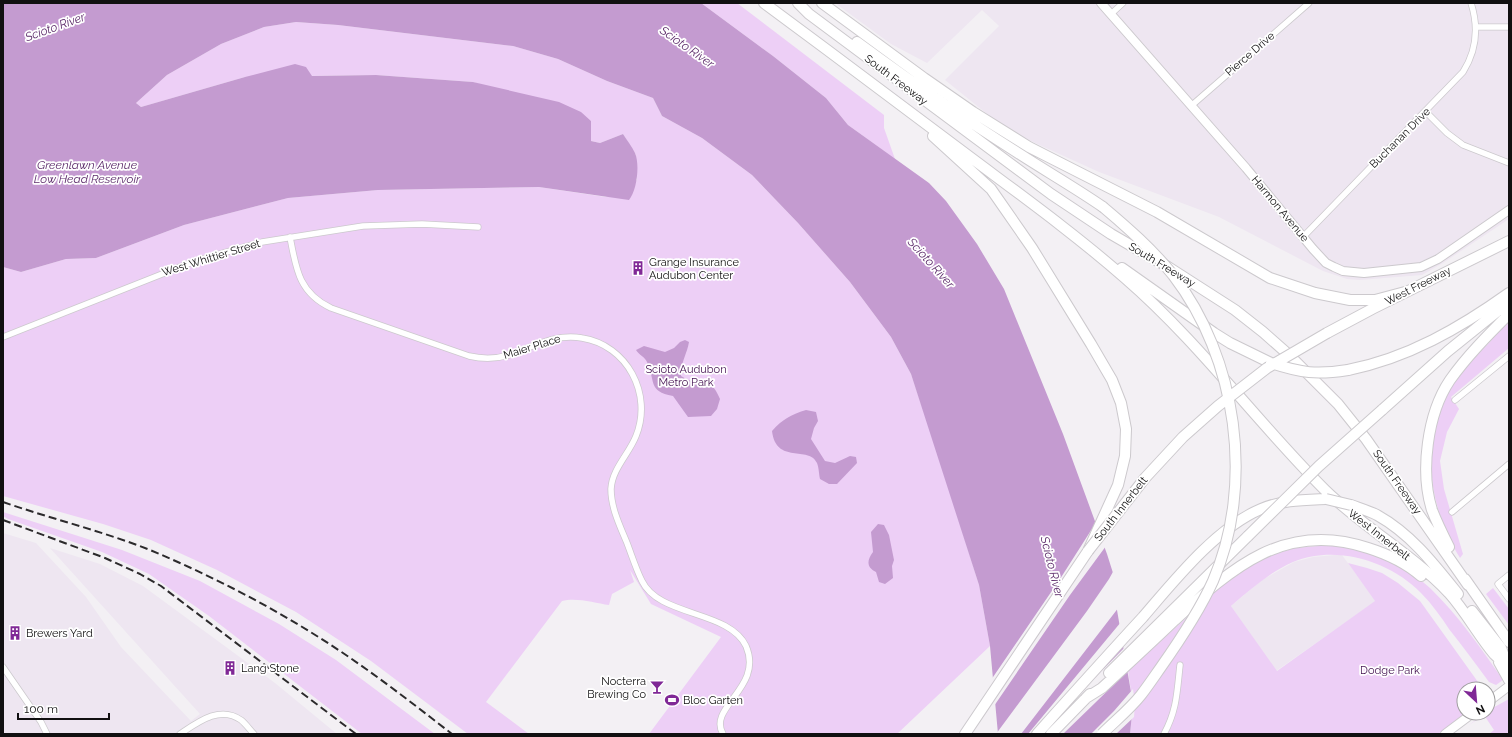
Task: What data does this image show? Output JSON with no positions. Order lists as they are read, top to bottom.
{
  "streets": {
    "highway": [
      "South Freeway",
      "West Freeway",
      "South Innerbelt",
      "West Innerbelt"
    ],
    "main road": ["Harmon Avenue"],
    "street": [
      "Pierce Drive",
      "Buchanan Drive",
      "West Whittier Street",
      "Maier Place"
    ]
  },
  "crossings": [
    ["Pierce Drive", "Harmon Avenue"],
    ["South Freeway", "West Innerbelt"],
    ["Buchanan Drive", "Harmon Avenue"],
    ["West Whittier Street", "Maier Place"],
    ["West Freeway", "South Innerbelt"]
  ],
  "water": ["Scioto River", "Greenlawn Avenue Low Head Reservoir"],
  "parks": ["Scioto Audubon Metro Park", "Dodge Park"],
  "places": {
    "building": ["Grange Insurance Audubon Center", "Brewers Yard", "Lang Stone"],
    "bar": ["Nocterra Brewing Co"],
    "sports": ["Bloc Garten"]
  },
  "scale_bar": "100 m",
  "north": "bottom right"
}
